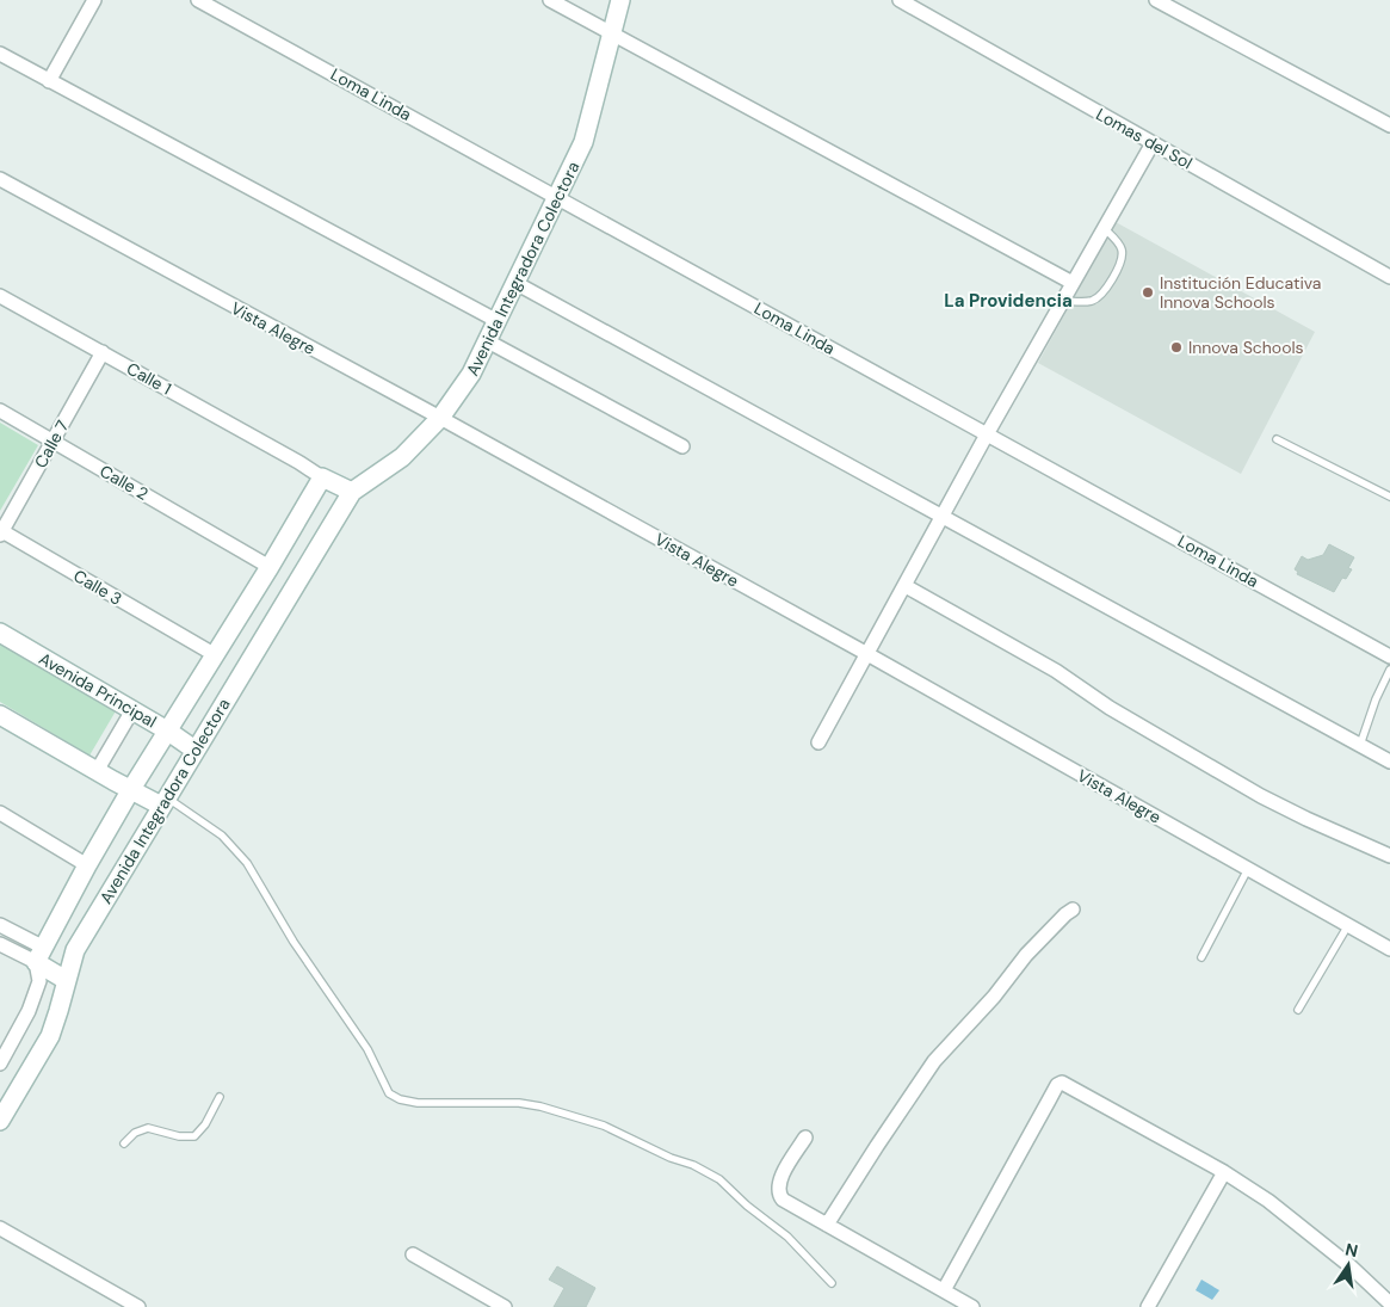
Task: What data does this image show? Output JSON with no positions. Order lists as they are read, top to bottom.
{
  "streets": {
    "street": [
      "Loma Linda",
      "Lomas del Sol",
      "Avenida Integradora Colectora",
      "Vista Alegre",
      "Calle 1",
      "Calle 7",
      "Calle 2",
      "Calle 3",
      "Avenida Principal"
    ]
  },
  "crossings": [
    ["Loma Linda", "Avenida Integradora Colectora"],
    ["Avenida Integradora Colectora", "Vista Alegre"],
    ["Avenida Integradora Colectora", "Calle 1"],
    ["Avenida Integradora Colectora", "Calle 2"],
    ["Avenida Integradora Colectora", "Calle 3"],
    ["Avenida Integradora Colectora", "Avenida Principal"],
    ["Calle 1", "Calle 7"],
    ["Calle 7", "Calle 2"],
    ["Calle 7", "Calle 3"]
  ],
  "districts": ["La Providencia"],
  "places": ["Institución Educativa Innova Schools", "Innova Schools"],
  "north": "top"
}
